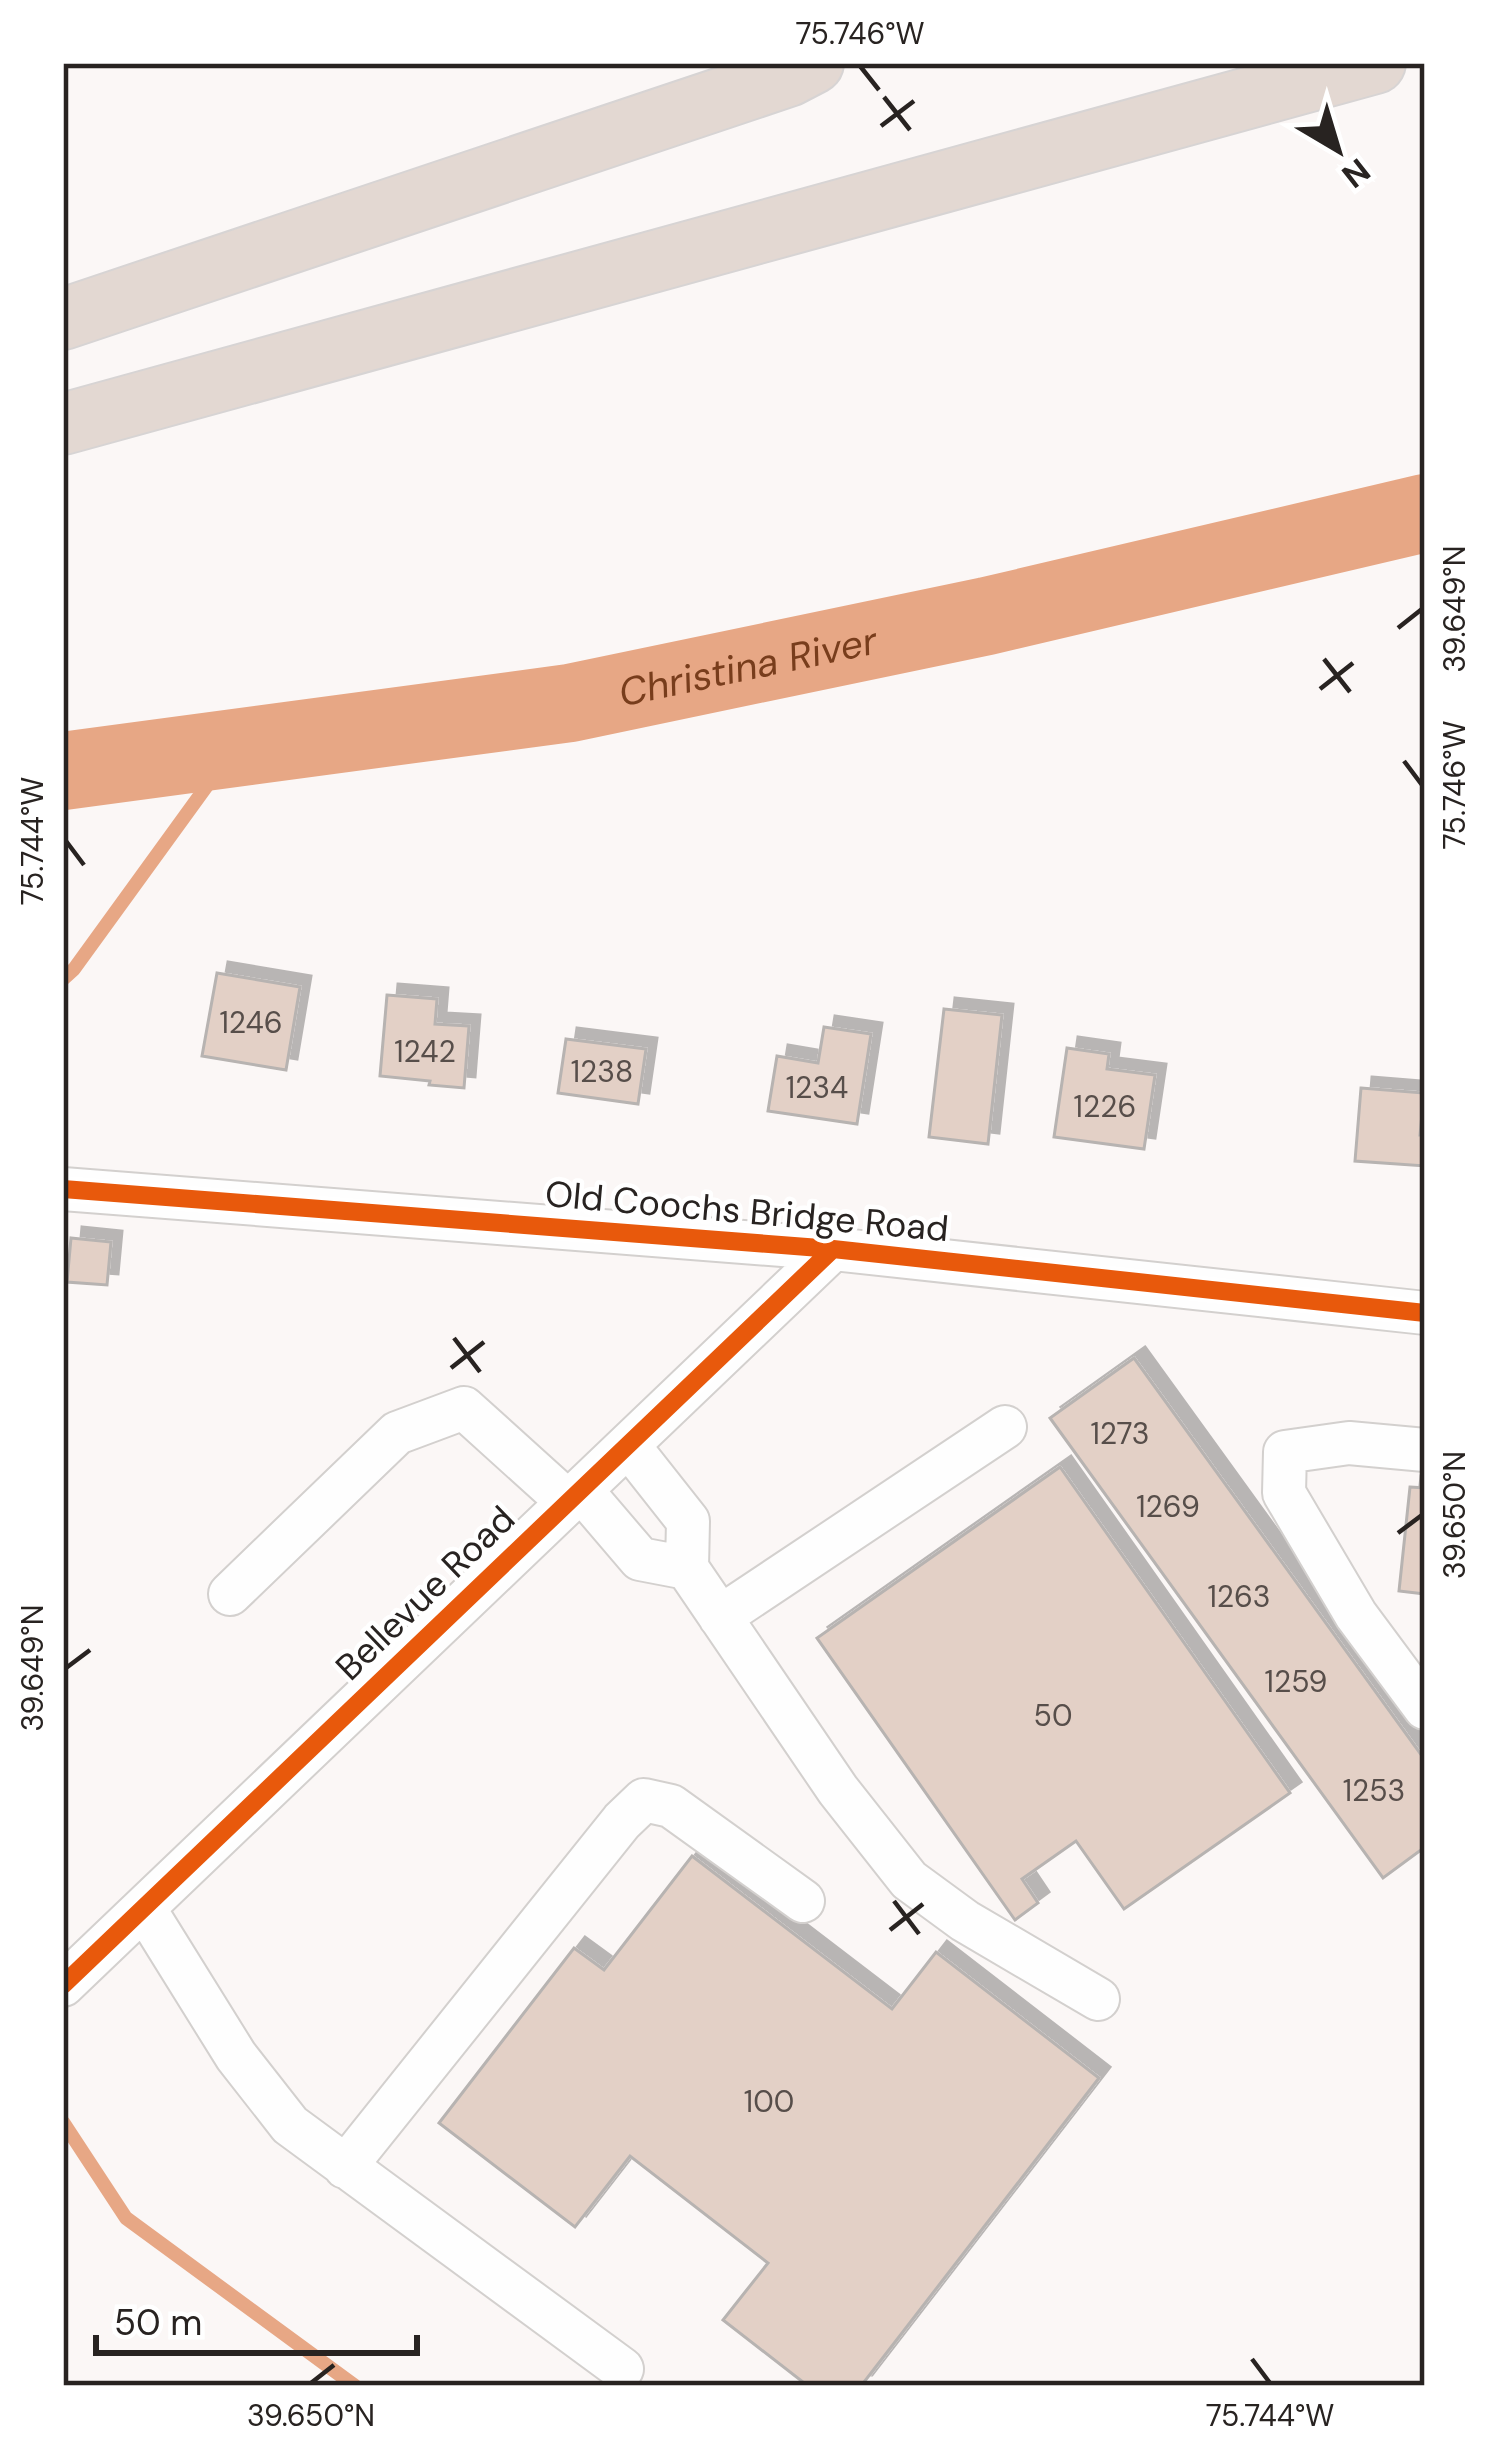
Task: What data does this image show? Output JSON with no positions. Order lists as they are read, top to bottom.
{
  "streets": {
    "street": ["Old Coochs Bridge Road", "Bellevue Road"]
  },
  "crossings": [
    ["Old Coochs Bridge Road", "Bellevue Road"]
  ],
  "water": ["Christina River"],
  "house_numbers": [
    "1246",
    "1242",
    "1238",
    "1234",
    "1226",
    "1273",
    "1269",
    "1263",
    "1259",
    "50",
    "1253",
    "100"
  ],
  "scale_bar": "50 m",
  "north": "bottom right",
  "coordinates": [
    "75.746°W",
    "39.649°N",
    "75.744°W",
    "39.650°N"
  ]
}
